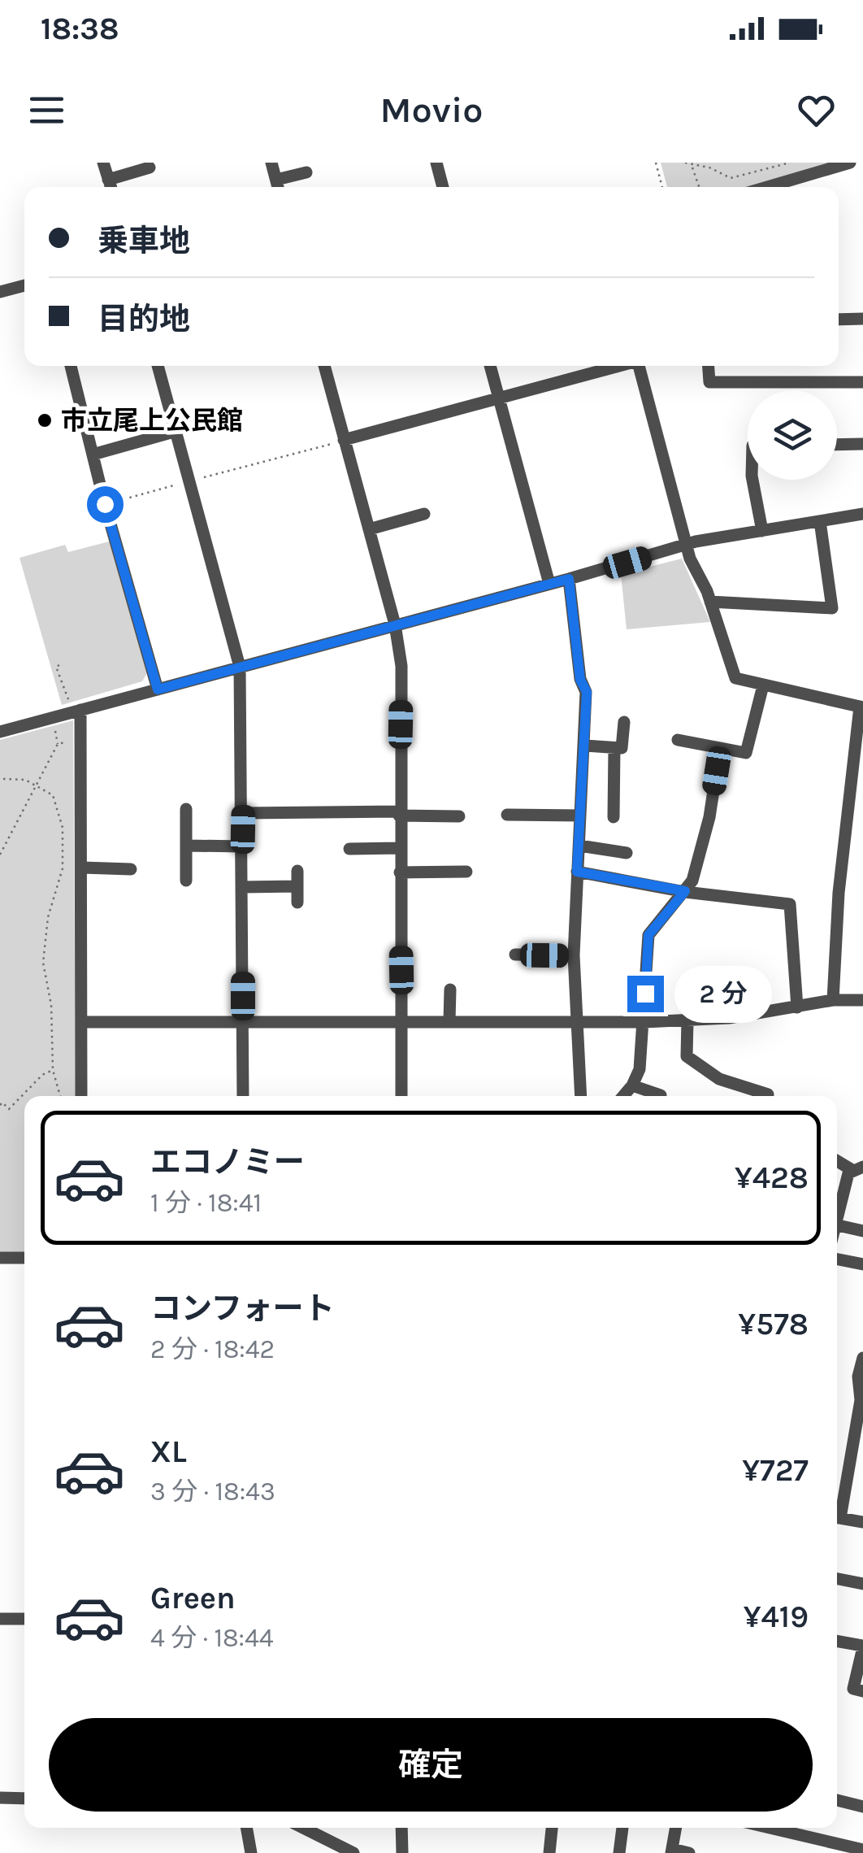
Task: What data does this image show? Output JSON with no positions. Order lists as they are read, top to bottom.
{
  "places": ["市立尾上公民館"],
  "page": {
    "status": "18:38",
    "header": "Movio",
    "banner": ["乗車地", "目的地"],
    "bubble": "2 分",
    "list": [
      {
        "name": "エコノミー",
        "note": "1 分 · 18:41",
        "value": "¥428"
      },
      {
        "name": "コンフォート",
        "note": "2 分 · 18:42",
        "value": "¥578"
      },
      {
        "name": "XL",
        "note": "3 分 · 18:43",
        "value": "¥727"
      },
      {
        "name": "Green",
        "note": "4 分 · 18:44",
        "value": "¥419"
      }
    ],
    "buttons": "確定"
  }
}
